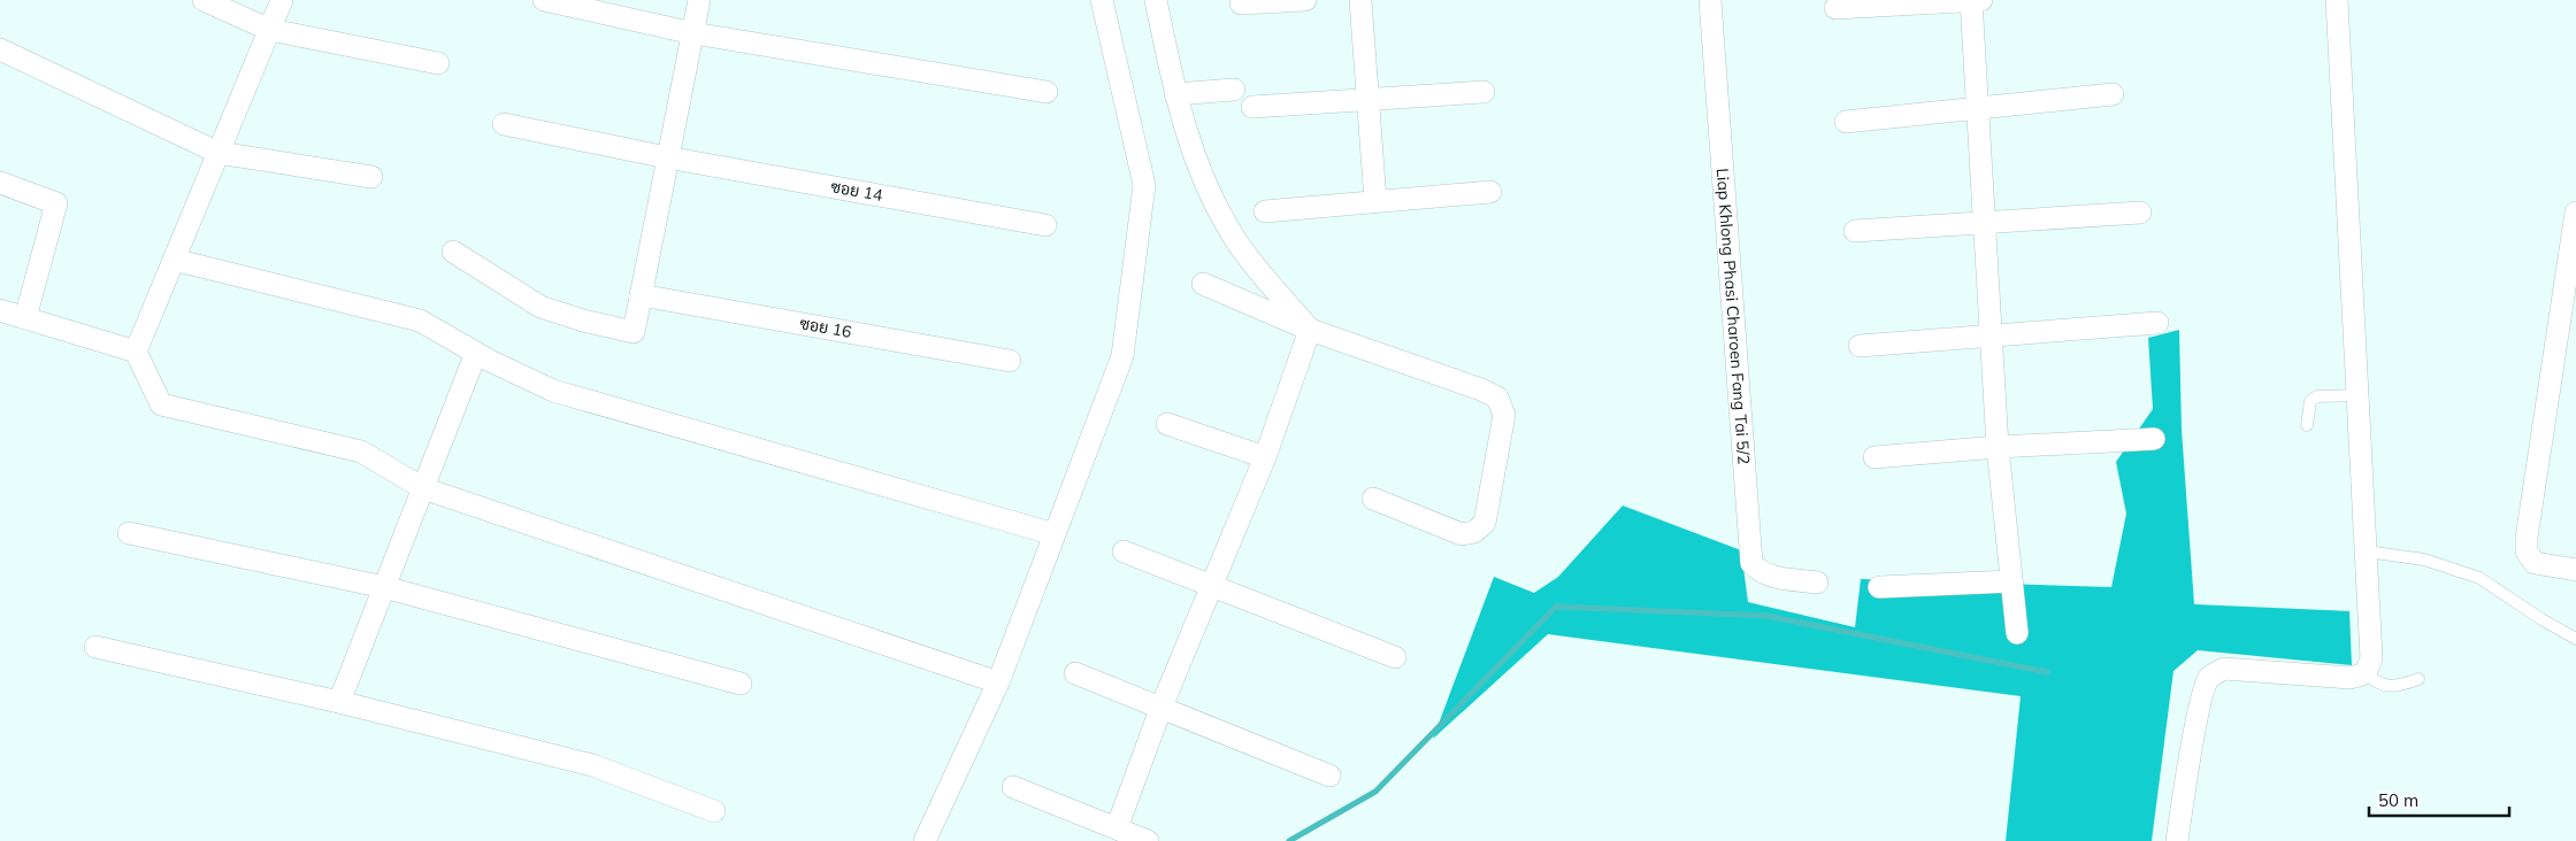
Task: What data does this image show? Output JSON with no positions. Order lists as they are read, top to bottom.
{
  "streets": {
    "street": ["ซอย 14", "Liap Khlong Phasi Charoen Fang Tai 5/2", "ซอย 16"]
  },
  "scale_bar": "50 m"
}
